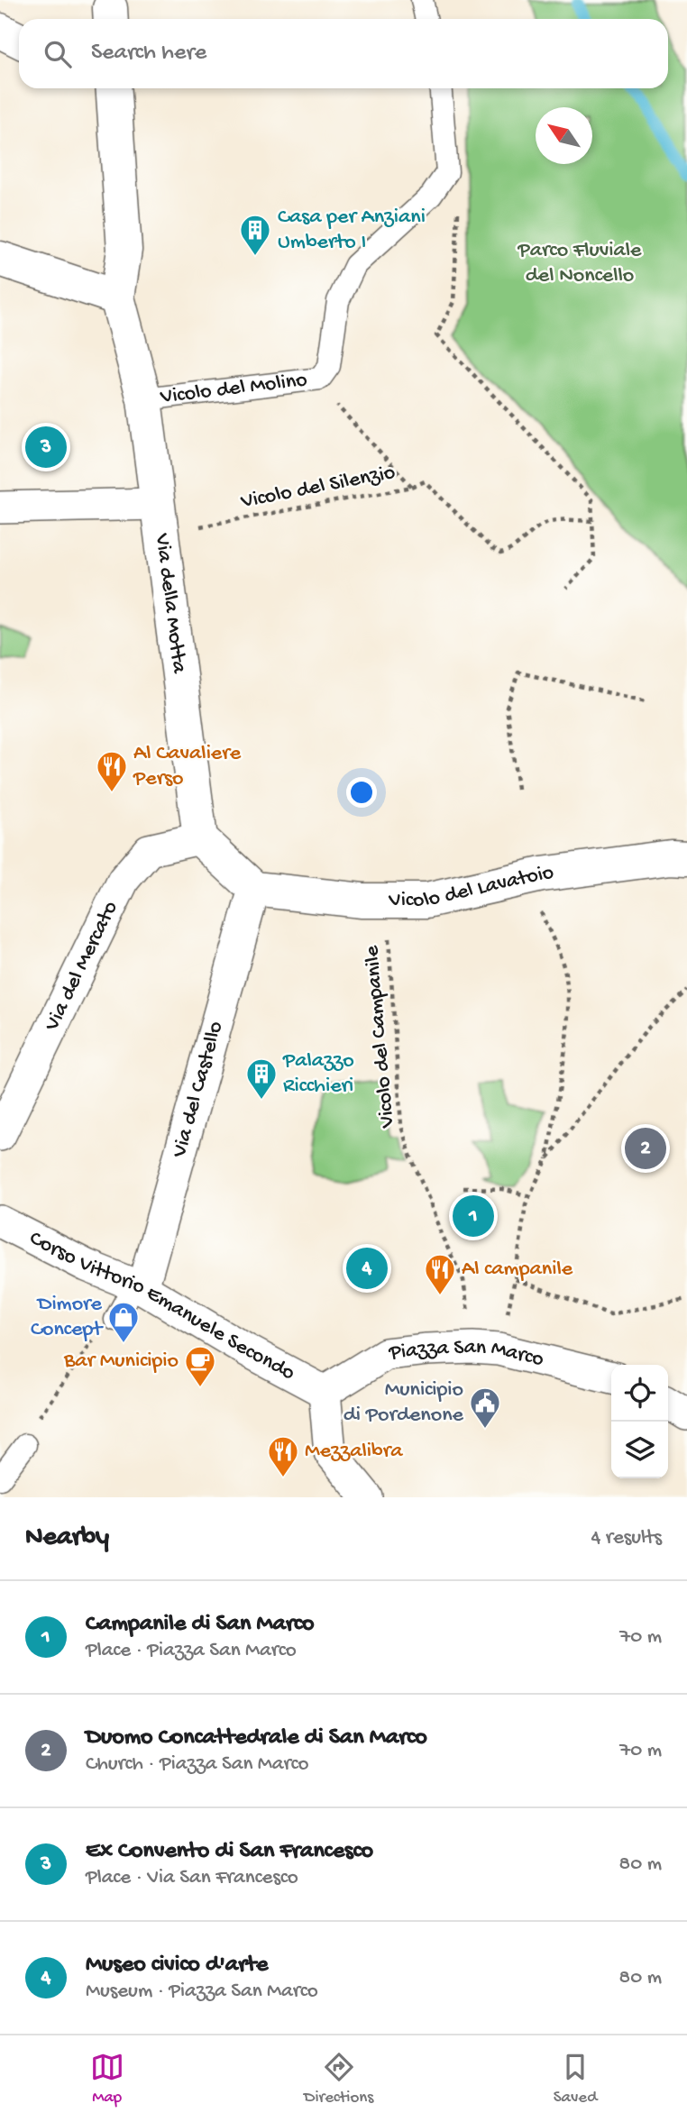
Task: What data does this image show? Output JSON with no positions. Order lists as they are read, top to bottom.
{
  "streets": {
    "street": [
      "Via della Motta",
      "Vicolo del Lavatoio",
      "Via del Mercato",
      "Via del Castello",
      "Corso Vittorio Emanuele Secondo",
      "Piazza San Marco"
    ],
    "lane": ["Vicolo del Molino"],
    "path": ["Vicolo del Silenzio", "Vicolo del Campanile"]
  },
  "crossings": [
    ["Vicolo del Molino", "Vicolo del Silenzio"],
    ["Vicolo del Molino", "Via della Motta"],
    ["Vicolo del Silenzio", "Via della Motta"],
    ["Via della Motta", "Via del Mercato"],
    ["Vicolo del Lavatoio", "Vicolo del Campanile"],
    ["Vicolo del Lavatoio", "Via del Castello"],
    ["Vicolo del Campanile", "Piazza San Marco"],
    ["Via del Castello", "Corso Vittorio Emanuele Secondo"],
    ["Corso Vittorio Emanuele Secondo", "Piazza San Marco"]
  ],
  "parks": ["Parco Fluviale del Noncello"],
  "places": {
    "building": ["Casa per Anziani Umberto I", "Palazzo Ricchieri"],
    "restaurant": ["Al Cavaliere Perso", "Al campanile", "Mezzalibra"],
    "shop": ["Dimore Concept"],
    "cafe": ["Bar Municipio"],
    "public building": ["Municipio di Pordenone"]
  },
  "north": "top left",
  "page": {
    "search": "Search here",
    "pins": [
      "3",
      "2",
      "1",
      "4"
    ],
    "heading": ["Nearby", "4 results"],
    "list": [
      {
        "mark": "1",
        "name": "Campanile di San Marco",
        "note": "Place · Piazza San Marco",
        "value": "70 m"
      },
      {
        "mark": "2",
        "name": "Duomo Concattedrale di San Marco",
        "note": "Church · Piazza San Marco",
        "value": "70 m"
      },
      {
        "mark": "3",
        "name": "Ex Convento di San Francesco",
        "note": "Place · Via San Francesco",
        "value": "80 m"
      },
      {
        "mark": "4",
        "name": "Museo civico d'arte",
        "note": "Museum · Piazza San Marco",
        "value": "80 m"
      }
    ],
    "nav": ["Map", "Directions", "Saved"]
  }
}
